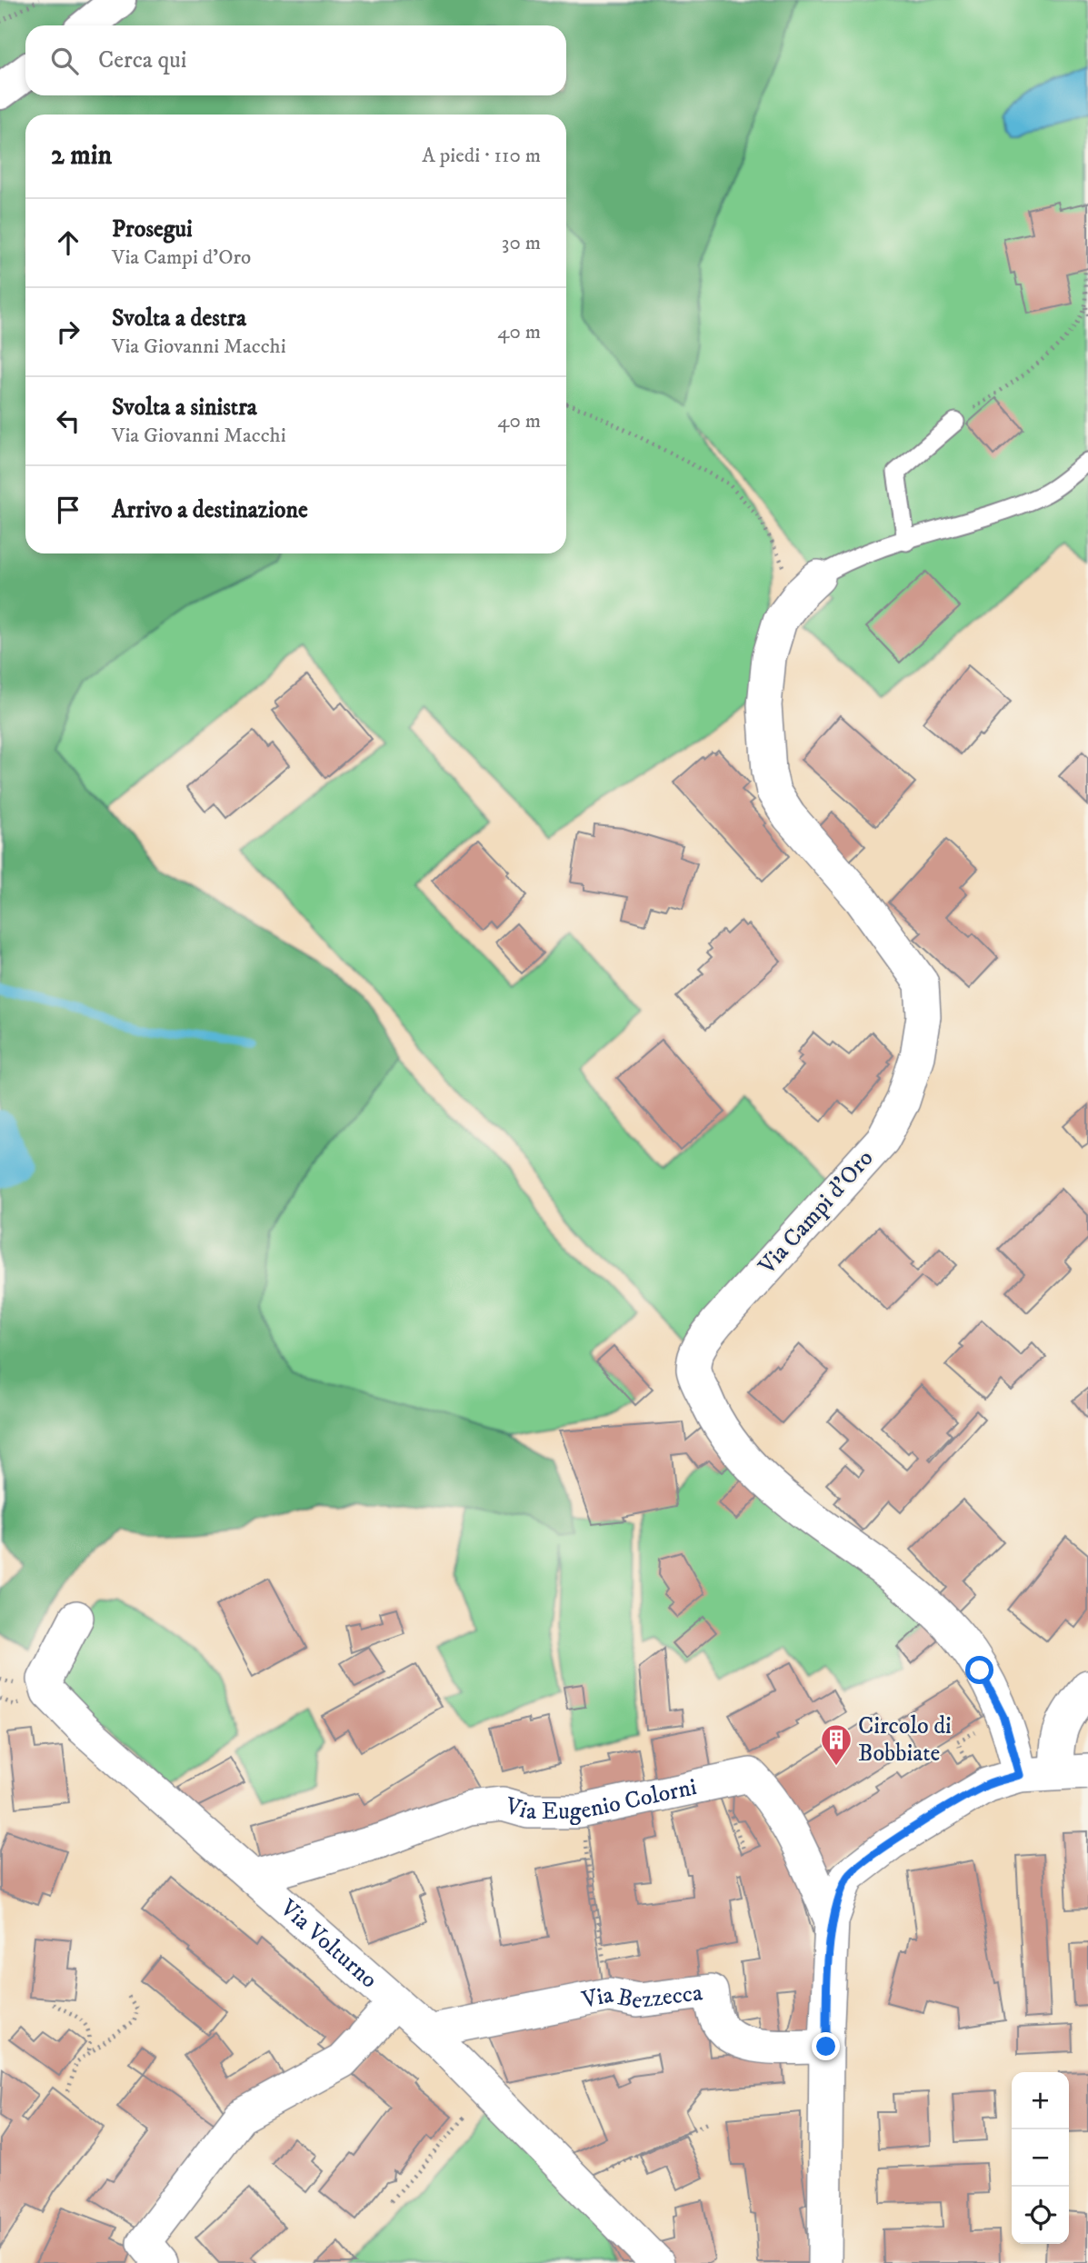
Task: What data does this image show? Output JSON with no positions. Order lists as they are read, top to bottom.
{
  "streets": {
    "street": [
      "Via Campi d'Oro",
      "Via Eugenio Colorni",
      "Via Volturno",
      "Via Bezzecca"
    ]
  },
  "crossings": [
    ["Via Eugenio Colorni", "Via Volturno"],
    ["Via Volturno", "Via Bezzecca"]
  ],
  "places": {
    "building": ["Circolo di Bobbiate"]
  },
  "page": {
    "search": "Cerca qui",
    "heading": ["2 min", "A piedi · 110 m"],
    "list": [
      ["Prosegui", "Via Campi d'Oro", "30 m"],
      ["Svolta a destra", "Via Giovanni Macchi", "40 m"],
      ["Svolta a sinistra", "Via Giovanni Macchi", "40 m"],
      "Arrivo a destinazione"
    ],
    "map_buttons": ["+", "−"]
  }
}
